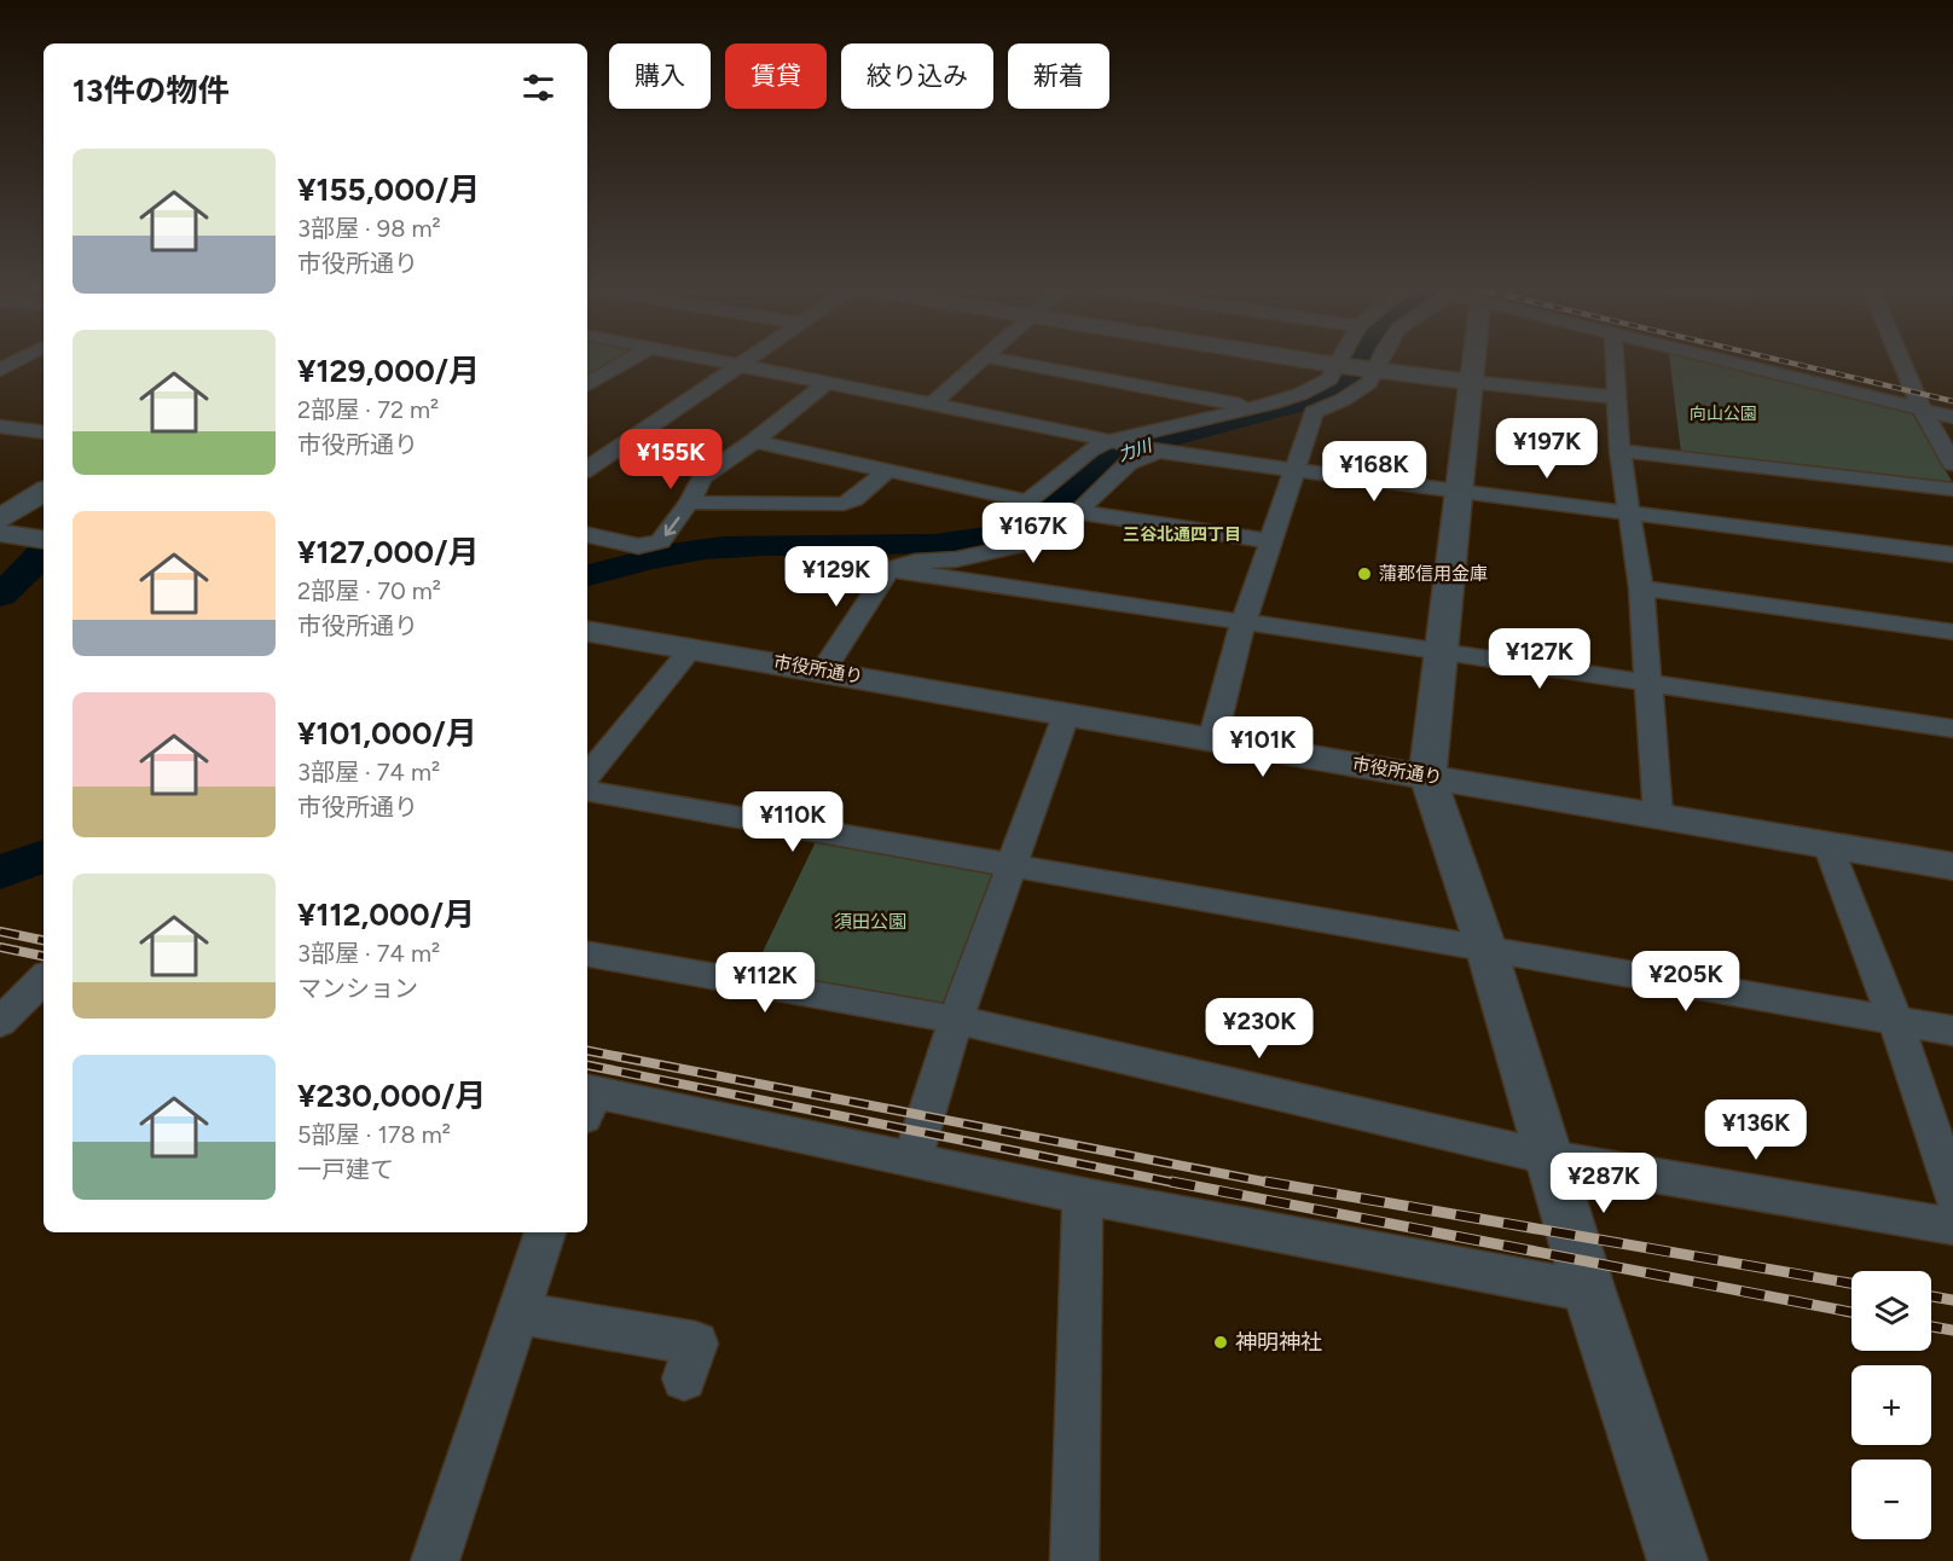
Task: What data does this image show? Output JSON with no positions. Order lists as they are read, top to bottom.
{
  "streets": {
    "street": ["市役所通り"]
  },
  "districts": ["三谷北通四丁目"],
  "water": ["力川"],
  "parks": ["向山公園", "須田公園"],
  "places": ["蒲郡信用金庫", "神明神社"],
  "page": {
    "chip": [
      "購入",
      "賃貸",
      "絞り込み",
      "新着"
    ],
    "heading": "13件の物件",
    "list": [
      {
        "name": "¥155,000/月",
        "note": "3部屋 · 98 m² · 市役所通り"
      },
      {
        "name": "¥129,000/月",
        "note": "2部屋 · 72 m² · 市役所通り"
      },
      {
        "name": "¥127,000/月",
        "note": "2部屋 · 70 m² · 市役所通り"
      },
      {
        "name": "¥101,000/月",
        "note": "3部屋 · 74 m² · 市役所通り"
      },
      {
        "name": "¥112,000/月",
        "note": "3部屋 · 74 m² · マンション"
      },
      {
        "name": "¥230,000/月",
        "note": "5部屋 · 178 m² · 一戸建て"
      }
    ],
    "price": [
      "¥197K",
      "¥155K",
      "¥168K",
      "¥167K",
      "¥129K",
      "¥127K",
      "¥101K",
      "¥110K",
      "¥205K",
      "¥112K",
      "¥230K",
      "¥136K",
      "¥287K"
    ],
    "map_buttons": ["+", "−"]
  }
}
